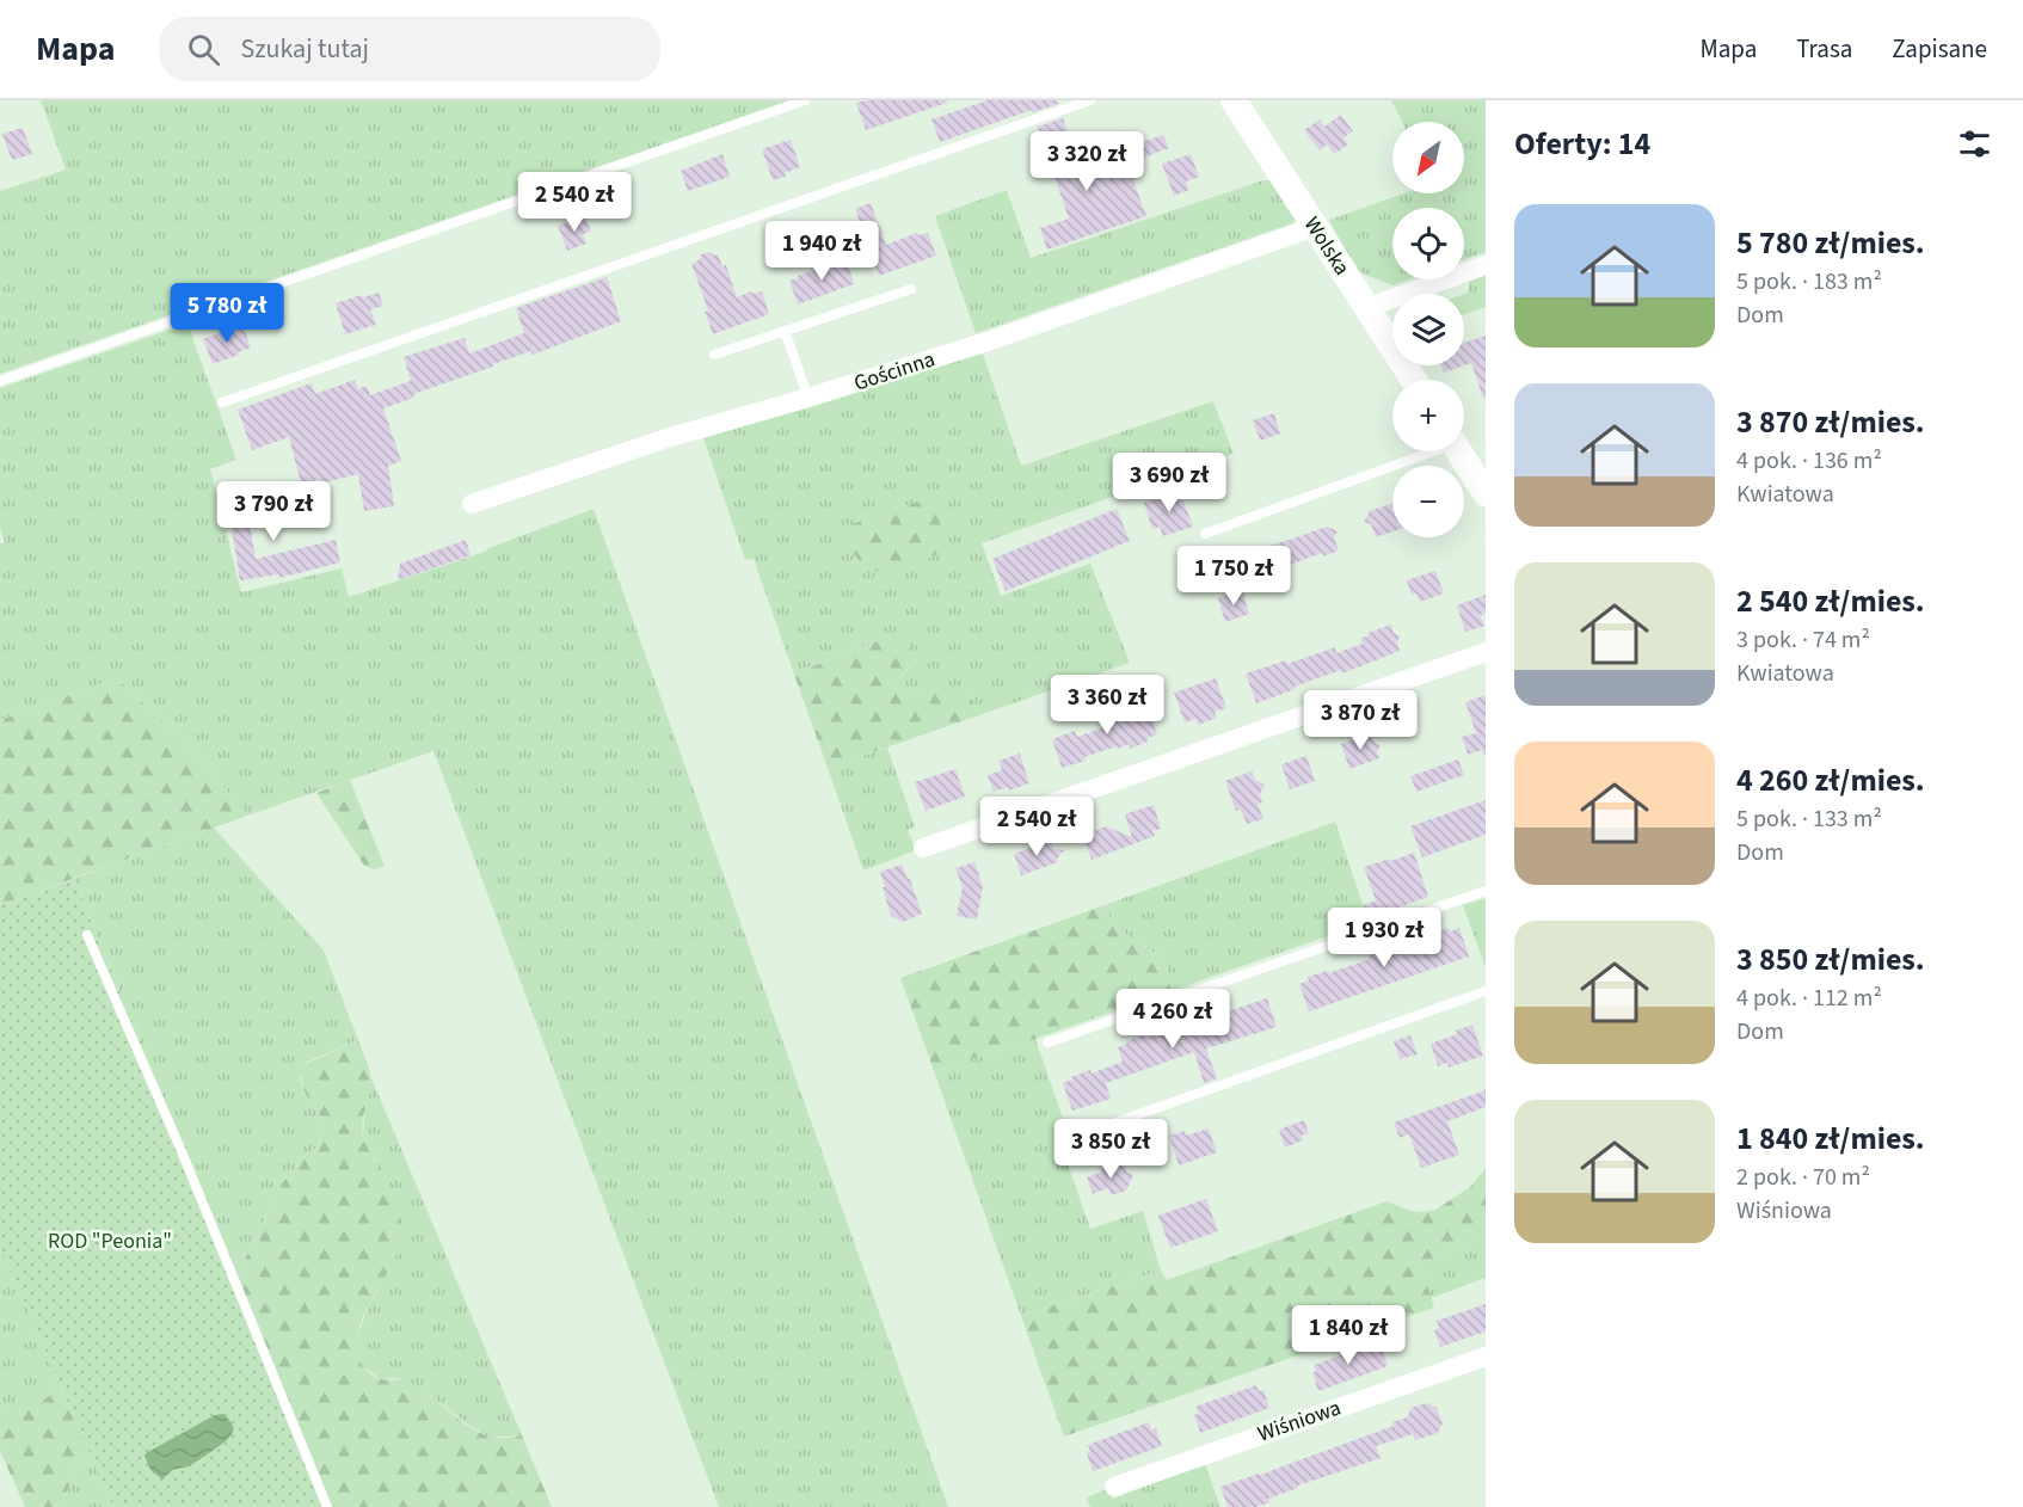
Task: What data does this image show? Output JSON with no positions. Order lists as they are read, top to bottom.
{
  "streets": {
    "street": ["Wolska", "Gościnna", "Wiśniowa"]
  },
  "crossings": [
    ["Wolska", "Gościnna"]
  ],
  "parks": ["ROD \"Peonia\""],
  "north": "bottom left",
  "page": {
    "header": "Mapa",
    "search": "Szukaj tutaj",
    "nav": ["Mapa", "Trasa", "Zapisane"],
    "heading": "Oferty: 14",
    "map_buttons": ["+", "−"],
    "price": [
      "3 320 zł",
      "2 540 zł",
      "1 940 zł",
      "5 780 zł",
      "3 690 zł",
      "3 790 zł",
      "1 750 zł",
      "3 360 zł",
      "3 870 zł",
      "2 540 zł",
      "1 930 zł",
      "4 260 zł",
      "3 850 zł",
      "1 840 zł"
    ],
    "list": [
      {
        "name": "5 780 zł/mies.",
        "note": "5 pok. · 183 m² · Dom"
      },
      {
        "name": "3 870 zł/mies.",
        "note": "4 pok. · 136 m² · Kwiatowa"
      },
      {
        "name": "2 540 zł/mies.",
        "note": "3 pok. · 74 m² · Kwiatowa"
      },
      {
        "name": "4 260 zł/mies.",
        "note": "5 pok. · 133 m² · Dom"
      },
      {
        "name": "3 850 zł/mies.",
        "note": "4 pok. · 112 m² · Dom"
      },
      {
        "name": "1 840 zł/mies.",
        "note": "2 pok. · 70 m² · Wiśniowa"
      }
    ]
  }
}
